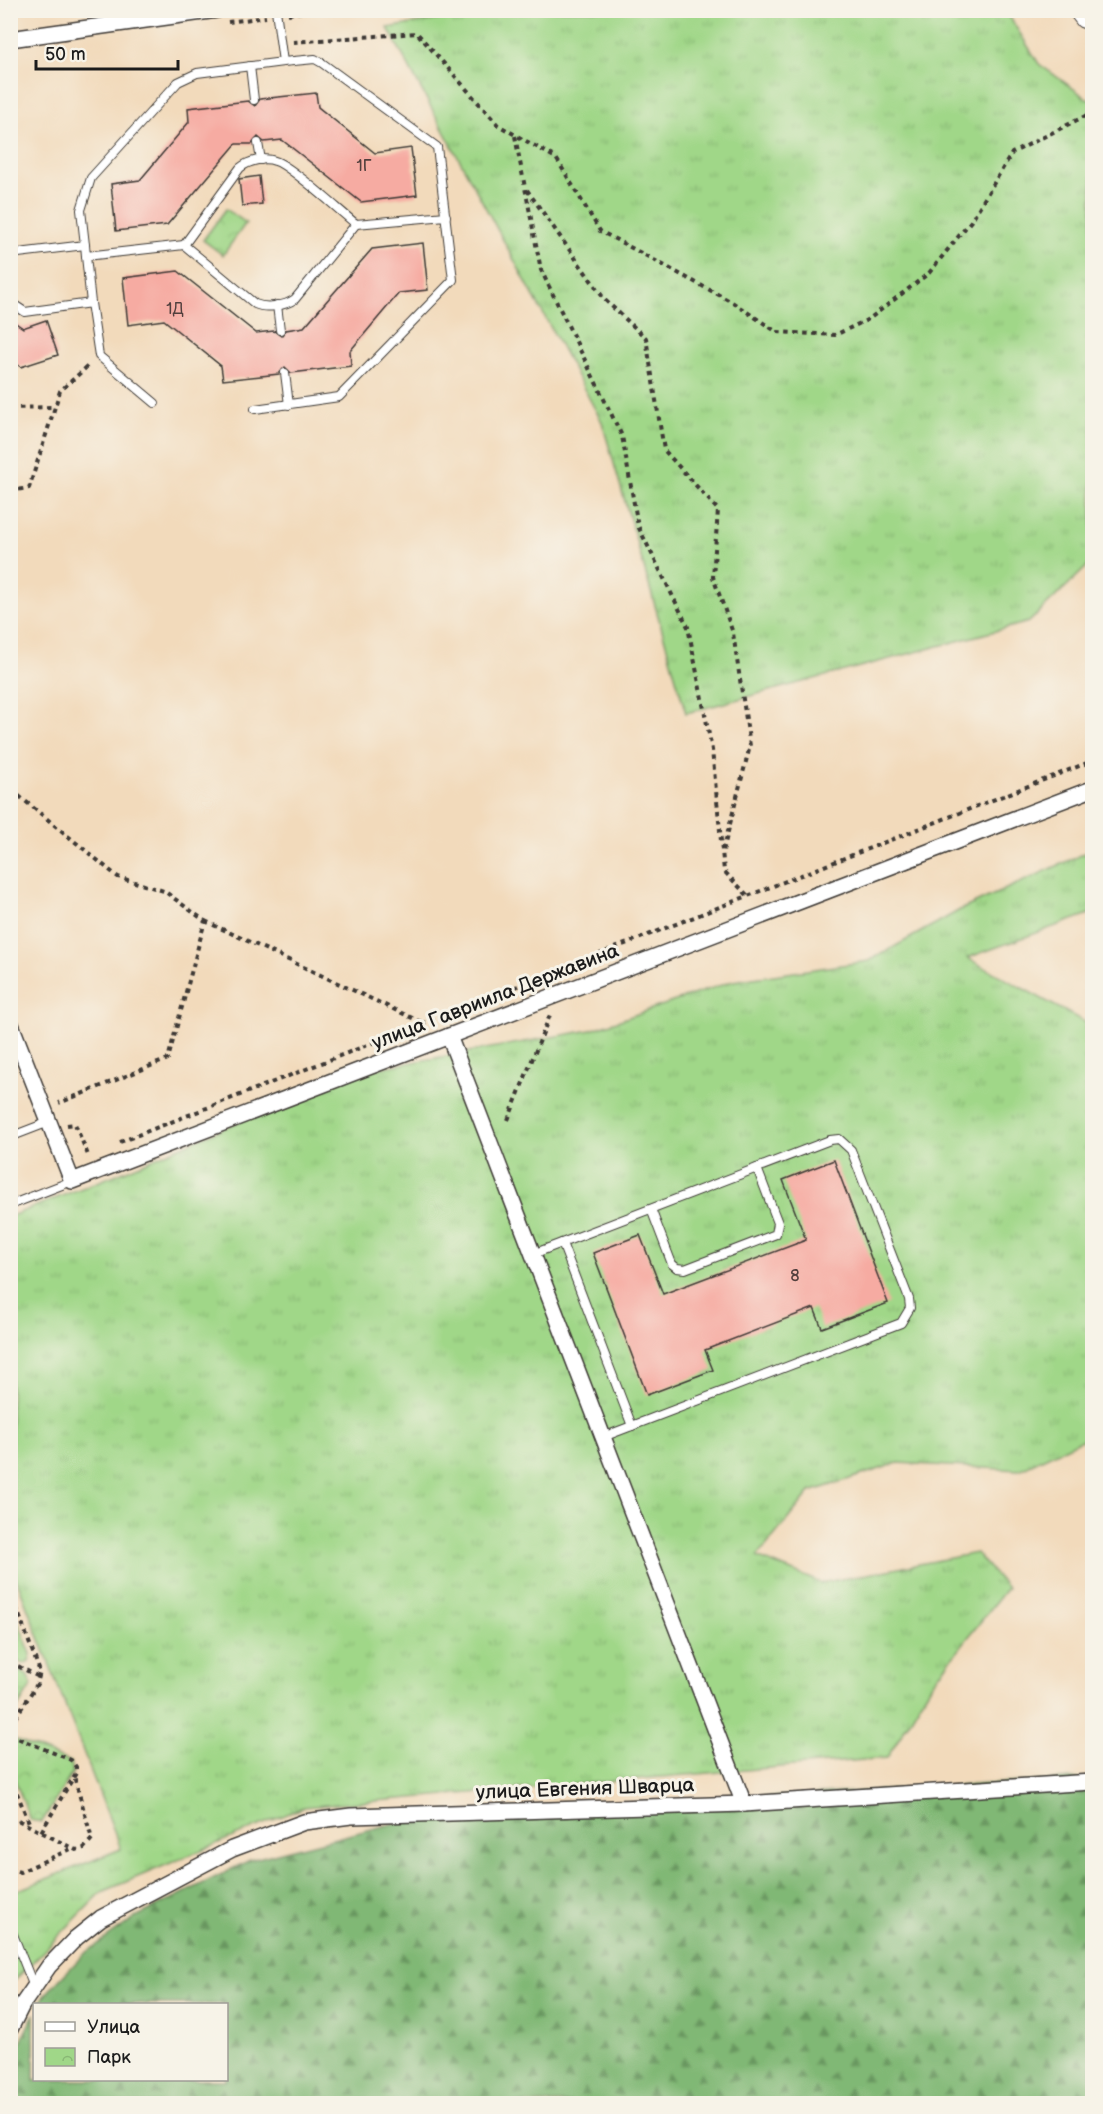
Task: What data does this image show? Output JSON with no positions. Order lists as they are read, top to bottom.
{
  "streets": {
    "street": ["улица Гавриила Державина", "улица Евгения Шварца"]
  },
  "house_numbers": ["1Г", "1Д", "8"],
  "legend": ["Улица", "Парк"],
  "scale_bar": "50 m"
}
